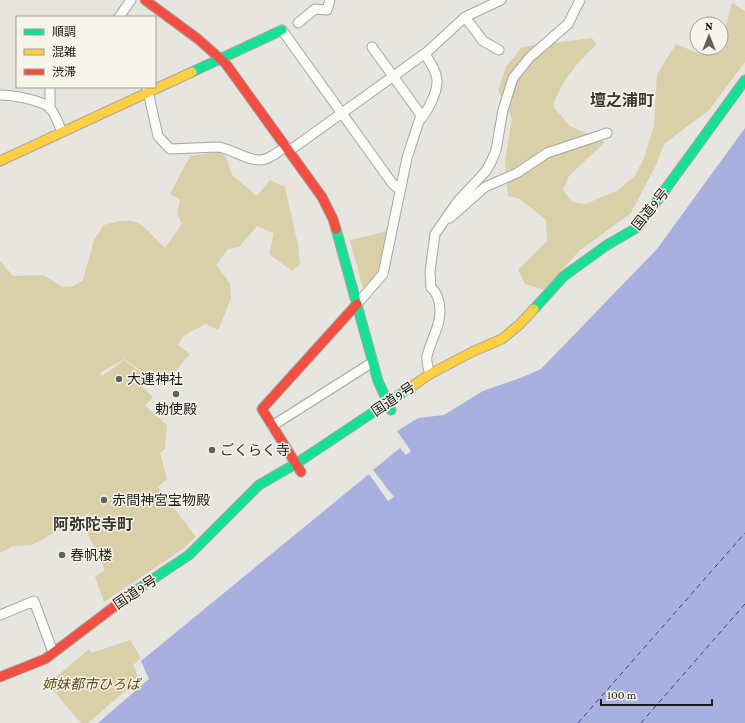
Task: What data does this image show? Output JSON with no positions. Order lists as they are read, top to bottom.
{
  "streets": {
    "main road": ["国道9号"]
  },
  "districts": ["壇之浦町", "阿弥陀寺町"],
  "parks": ["姉妹都市ひろば"],
  "places": [
    "大連神社",
    "勅使殿",
    "ごくらく寺",
    "赤間神宮宝物殿",
    "春帆楼"
  ],
  "legend": ["順調", "混雑", "渋滞"],
  "scale_bar": "100 m",
  "north": "top"
}
